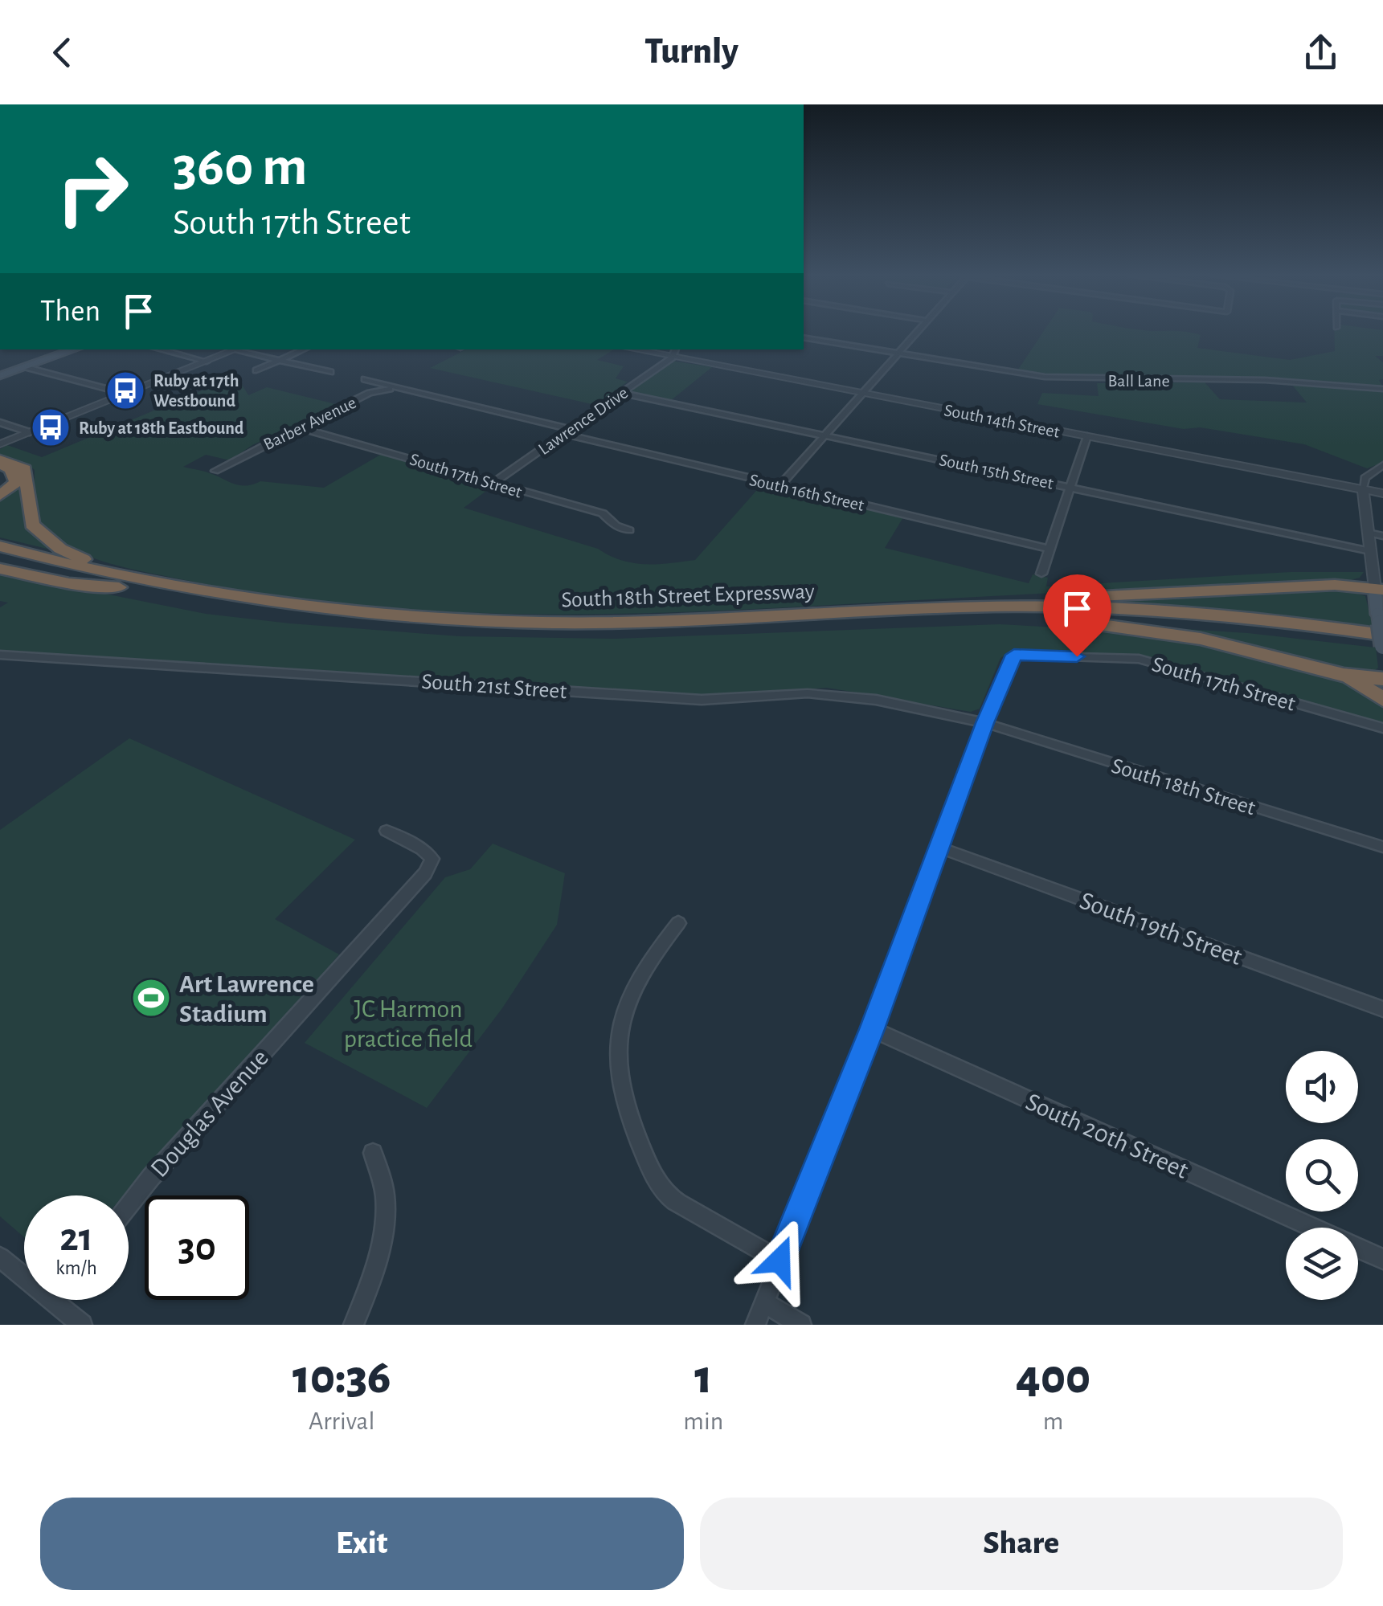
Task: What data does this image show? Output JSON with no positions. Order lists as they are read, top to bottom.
{
  "streets": {
    "highway": ["South 18th Street Expressway"],
    "street": [
      "Ball Lane",
      "Lawrence Drive",
      "South 14th Street",
      "Barber Avenue",
      "South 15th Street",
      "South 17th Street",
      "South 16th Street",
      "South 21st Street",
      "South 18th Street",
      "South 19th Street",
      "Douglas Avenue",
      "South 20th Street"
    ]
  },
  "crossings": [
    ["Lawrence Drive", "South 14th Street"],
    ["Lawrence Drive", "South 15th Street"],
    ["Lawrence Drive", "South 17th Street"],
    ["Lawrence Drive", "South 16th Street"],
    ["Barber Avenue", "South 17th Street"],
    ["Barber Avenue", "South 16th Street"],
    ["South 17th Street", "South 21st Street"],
    ["South 17th Street", "South 18th Street"],
    ["South 21st Street", "South 18th Street"]
  ],
  "parks": ["JC Harmon practice field"],
  "places": {
    "bus stop": ["Ruby at 17th Westbound", "Ruby at 18th Eastbound"],
    "sports": ["Art Lawrence Stadium"]
  },
  "page": {
    "header": "Turnly",
    "turn": ["360 m", "South 17th Street"],
    "then": "Then",
    "speed": "21 km/h",
    "limit": "30",
    "eta": [
      "10:36",
      "Arrival",
      "1",
      "min",
      "400",
      "m"
    ],
    "buttons": ["Exit", "Share"]
  }
}
